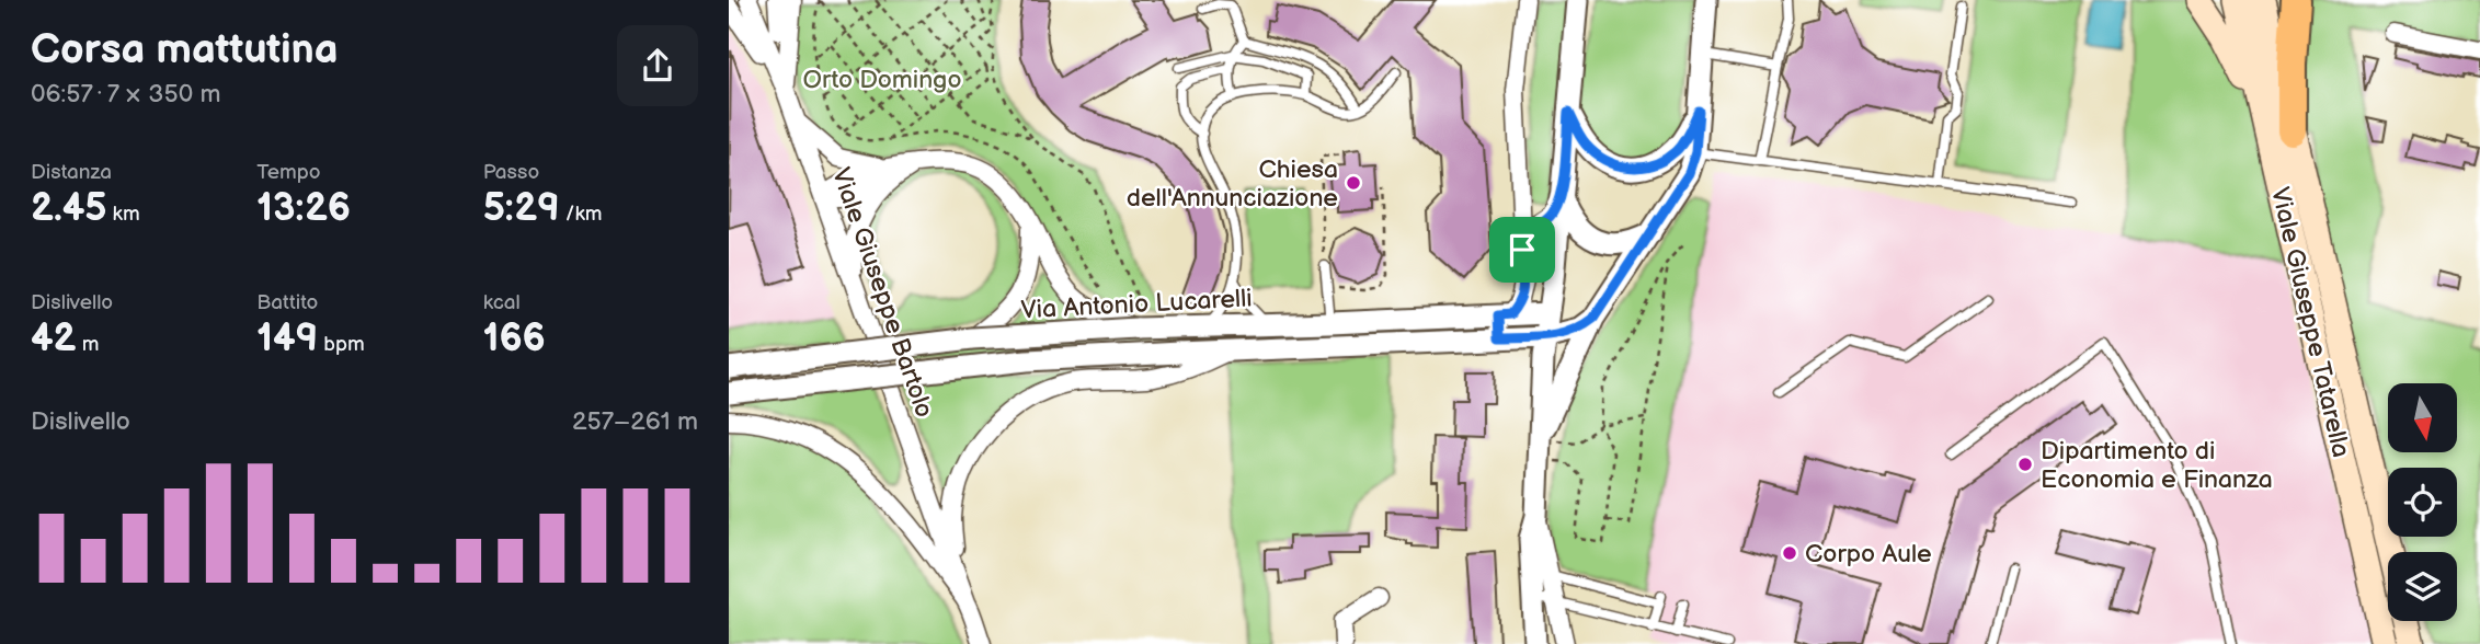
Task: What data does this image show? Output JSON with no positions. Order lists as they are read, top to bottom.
{
  "streets": {
    "main road": ["Viale Giuseppe Tatarella"],
    "street": ["Viale Giuseppe Bartolo", "Via Antonio Lucarelli"]
  },
  "parks": ["Orto Domingo"],
  "places": ["Chiesa dell'Annunciazione", "Dipartimento di Economia e Finanza", "Corpo Aule"],
  "north": "bottom",
  "page": {
    "heading": ["Corsa mattutina", "06:57 · 7 × 350 m"],
    "stats": [
      ["Distanza", "2.45 km"],
      ["Tempo", "13:26"],
      ["Passo", "5:29 /km"],
      ["Dislivello", "42 m"],
      ["Battito", "149 bpm"],
      ["kcal", "166"]
    ],
    "chart": ["Dislivello", "257–261 m"]
  }
}
